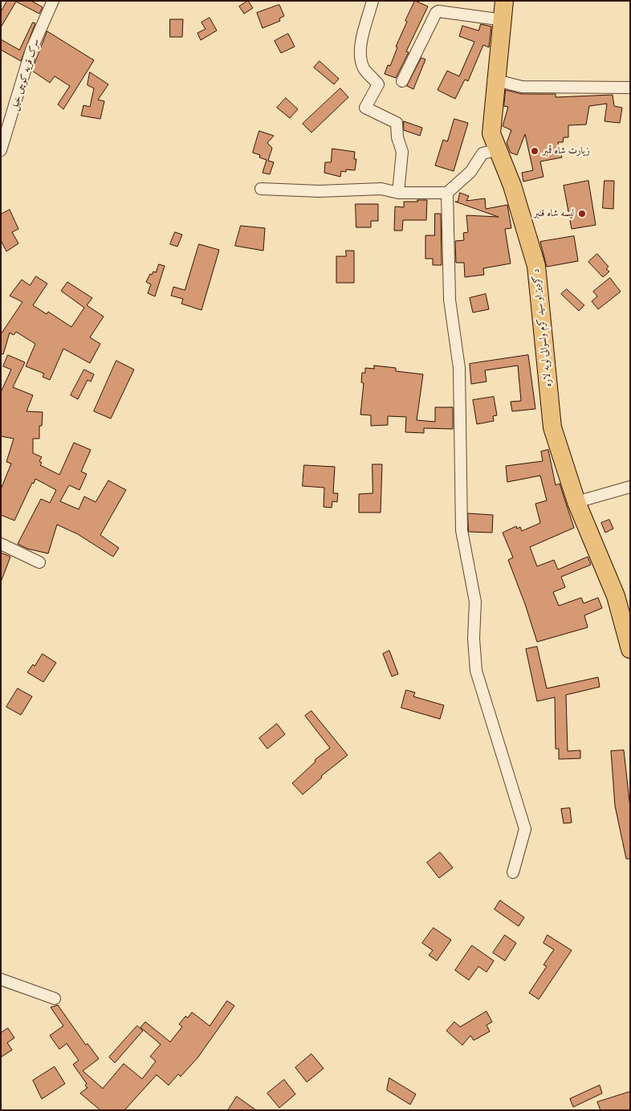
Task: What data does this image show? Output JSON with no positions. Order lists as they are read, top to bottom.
{
  "streets": {
    "highway": ["د ګردیز او سید کرم ولسوالۍ لویه لاره"],
    "street": ["سرک قریه کوچی خیل"]
  },
  "places": ["زیارت شاه قمبر", "لیسه شاه قنبر"]
}
